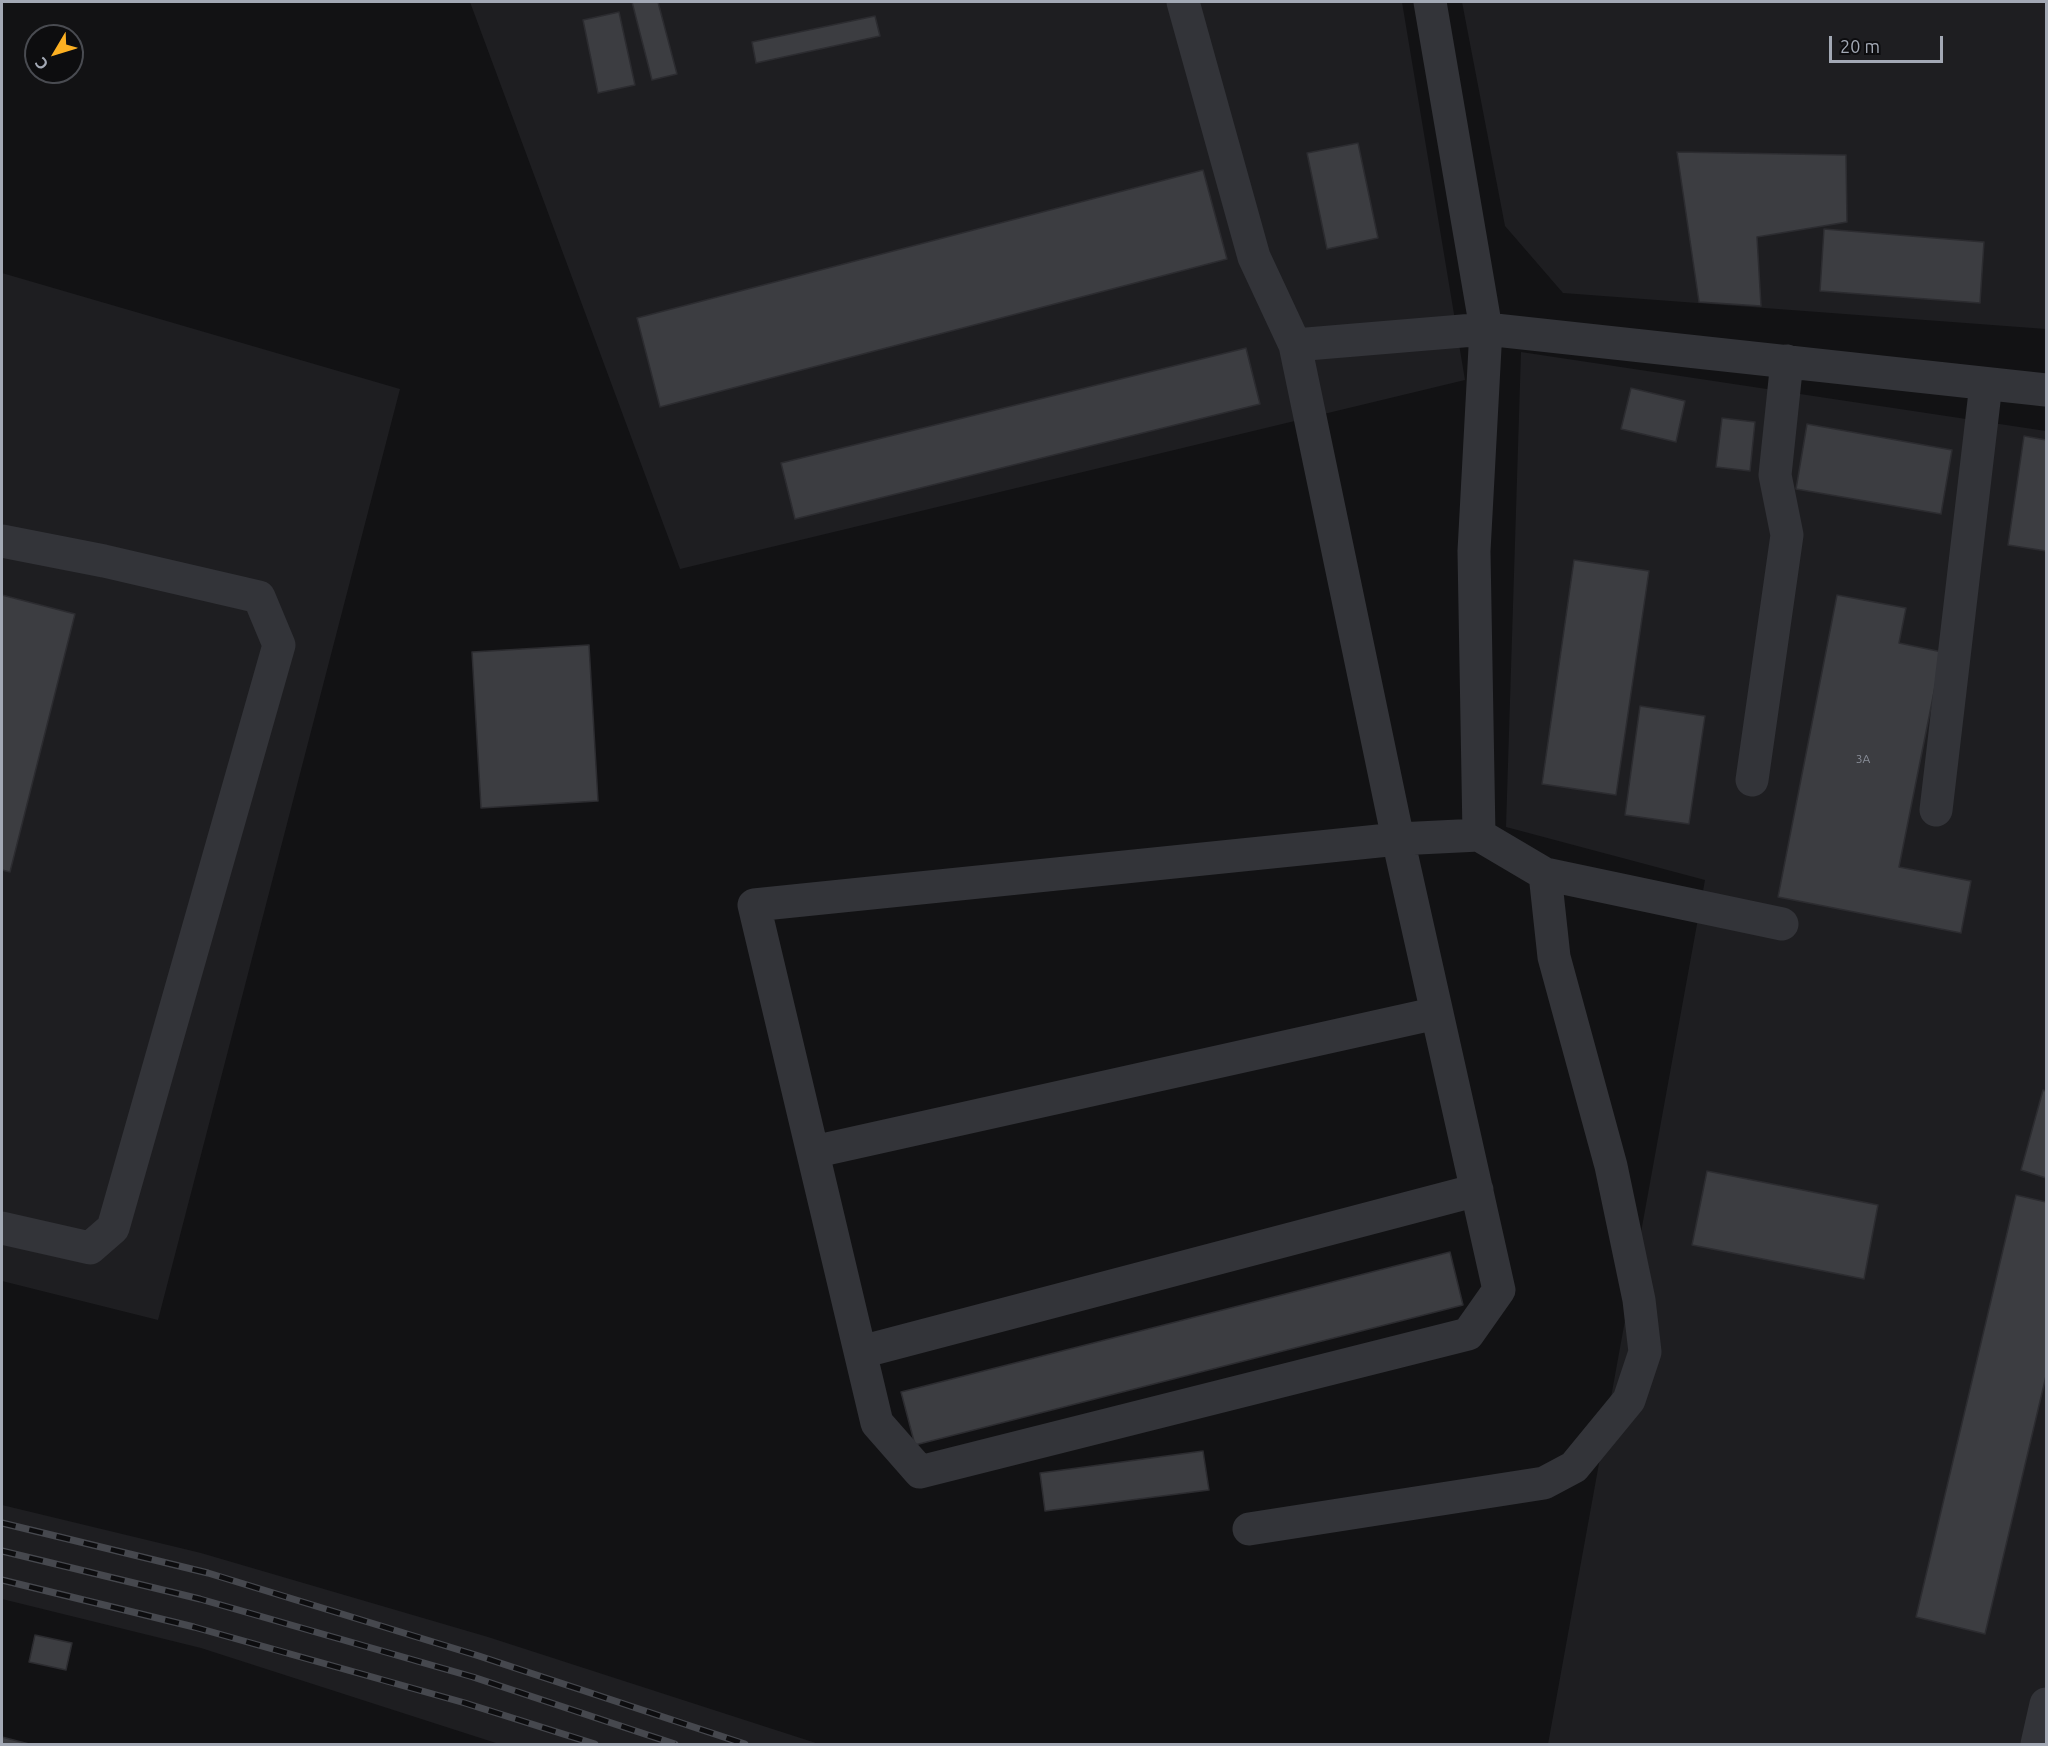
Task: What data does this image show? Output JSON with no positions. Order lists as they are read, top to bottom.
{
  "house_numbers": ["3А"],
  "scale_bar": "20 m",
  "north": "bottom left"
}
